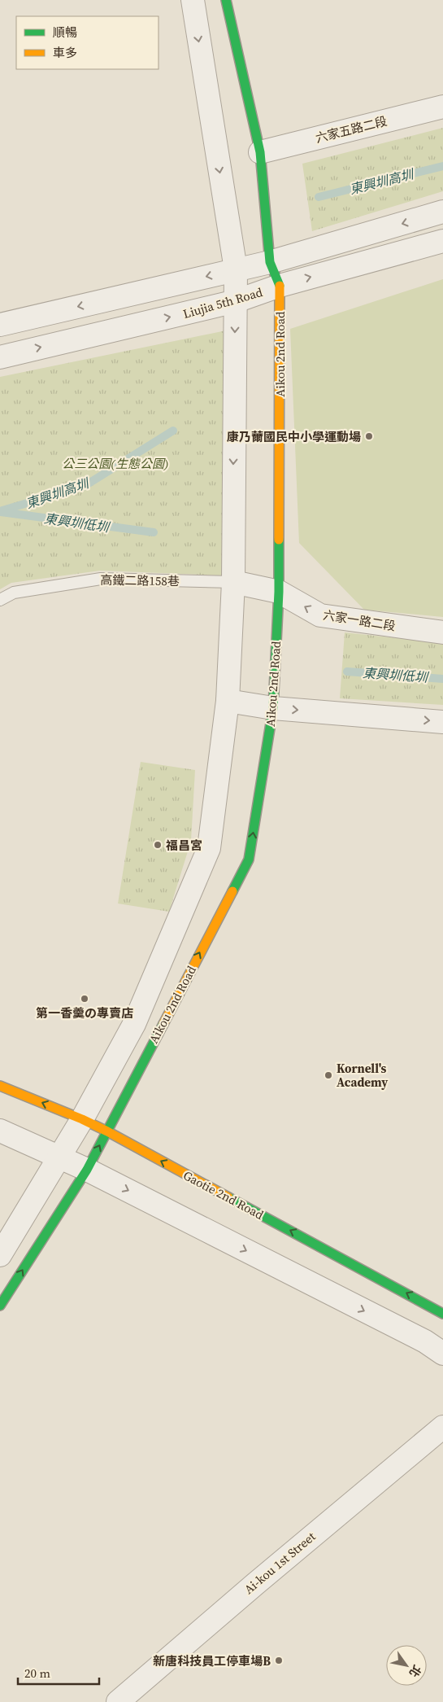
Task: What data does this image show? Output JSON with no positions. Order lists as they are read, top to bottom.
{
  "streets": {
    "street": [
      "六家五路二段",
      "Liujia 5th Road",
      "Aikou 2nd Road",
      "六家一路二段",
      "Gaotie 2nd Road",
      "Ai-kou 1st Street"
    ],
    "lane": ["高鐵二路158巷"]
  },
  "crossings": [
    ["六家五路二段", "Aikou 2nd Road"],
    ["Liujia 5th Road", "Aikou 2nd Road"],
    ["Aikou 2nd Road", "高鐵二路158巷"],
    ["Aikou 2nd Road", "六家一路二段"],
    ["Aikou 2nd Road", "Gaotie 2nd Road"],
    ["高鐵二路158巷", "六家一路二段"]
  ],
  "water": ["東興圳高圳", "東興圳低圳"],
  "parks": ["公三公園(生態公園)"],
  "places": [
    "康乃薾國民中小學運動場",
    "福昌宮",
    "第一香羹の專賣店",
    "Kornell's Academy",
    "新唐科技員工停車場B"
  ],
  "legend": ["順暢", "車多"],
  "scale_bar": "20 m",
  "north": "bottom right"
}
